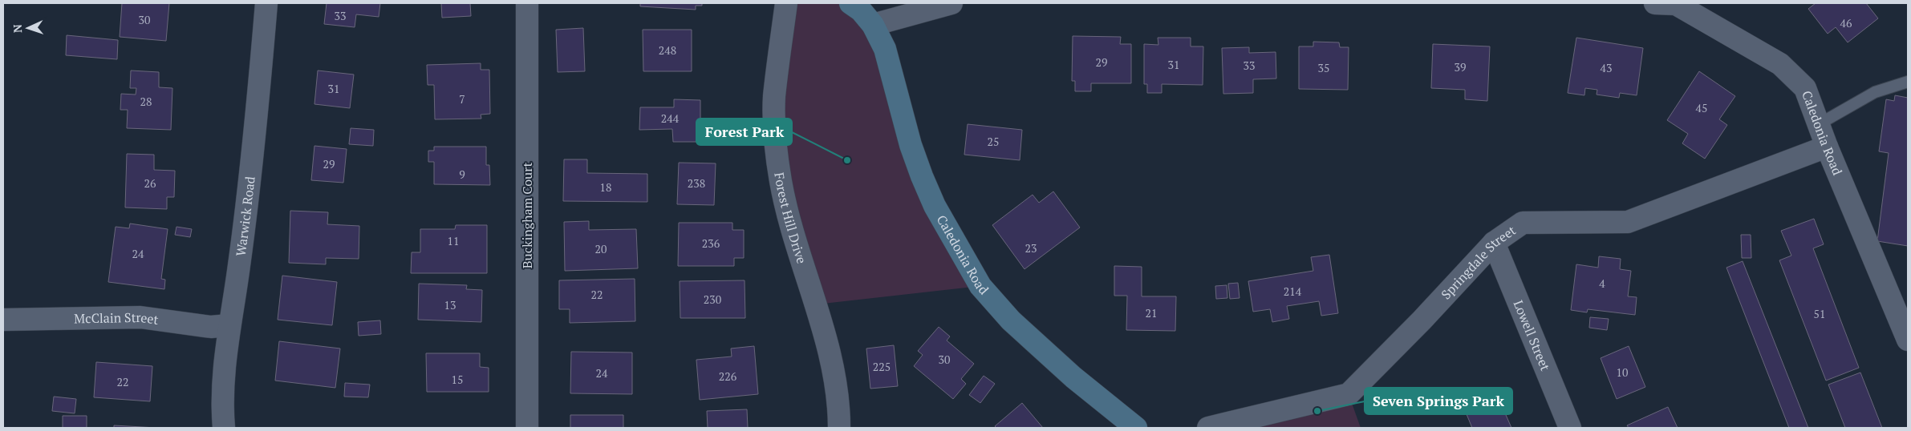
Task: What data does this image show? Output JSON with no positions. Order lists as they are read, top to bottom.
{
  "streets": {
    "street": [
      "Caledonia Road",
      "Warwick Road",
      "Buckingham Court",
      "Forest Hill Drive",
      "Springdale Street",
      "McClain Street",
      "Lowell Street"
    ]
  },
  "crossings": [
    ["Caledonia Road", "Springdale Street"],
    ["Warwick Road", "McClain Street"],
    ["Springdale Street", "Lowell Street"]
  ],
  "places": ["Forest Park", "Seven Springs Park"],
  "house_numbers": [
    "33",
    "30",
    "46",
    "248",
    "29",
    "31",
    "33",
    "39",
    "35",
    "43",
    "31",
    "7",
    "28",
    "45",
    "244",
    "25",
    "29",
    "9",
    "26",
    "238",
    "18",
    "11",
    "236",
    "23",
    "20",
    "24",
    "4",
    "214",
    "22",
    "230",
    "13",
    "21",
    "51",
    "30",
    "225",
    "10",
    "24",
    "226",
    "15",
    "22"
  ],
  "north": "left"
}
